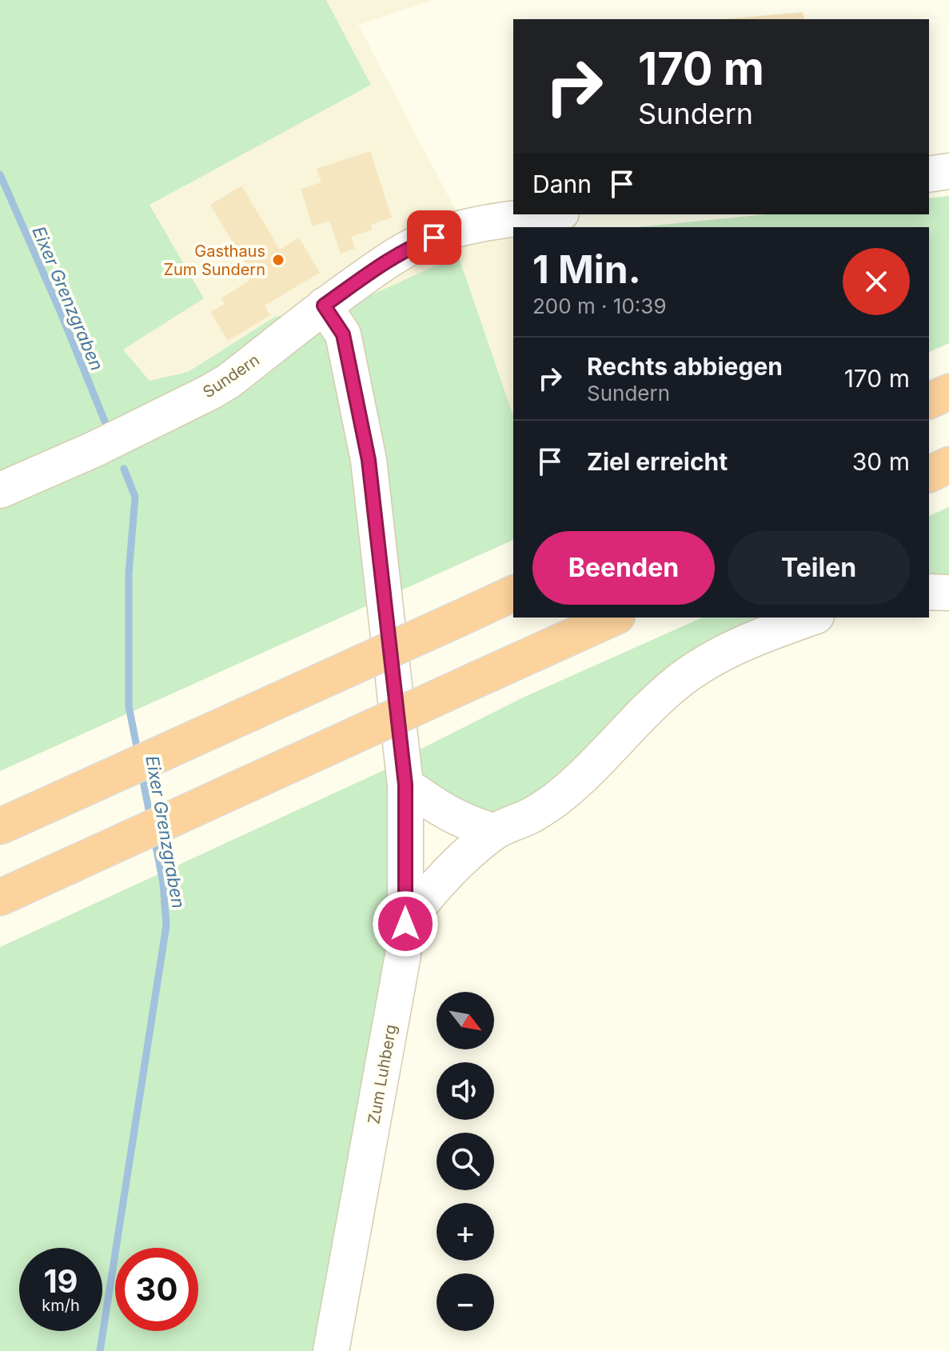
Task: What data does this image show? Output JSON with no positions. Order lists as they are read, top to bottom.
{
  "streets": {
    "street": ["Sundern", "Zum Luhberg"]
  },
  "water": ["Eixer Grenzgraben"],
  "places": ["Gasthaus Zum Sundern"],
  "north": "bottom right",
  "page": {
    "turn": ["170 m", "Sundern"],
    "then": "Dann",
    "heading": ["1 Min.", "200 m · 10:39"],
    "list": [
      {
        "name": "Rechts abbiegen",
        "note": "Sundern",
        "value": "170 m"
      },
      {
        "name": "Ziel erreicht",
        "value": "30 m"
      }
    ],
    "buttons": ["Beenden", "Teilen"],
    "map_buttons": ["+", "−"],
    "speed": "19 km/h",
    "limit": "30"
  }
}
